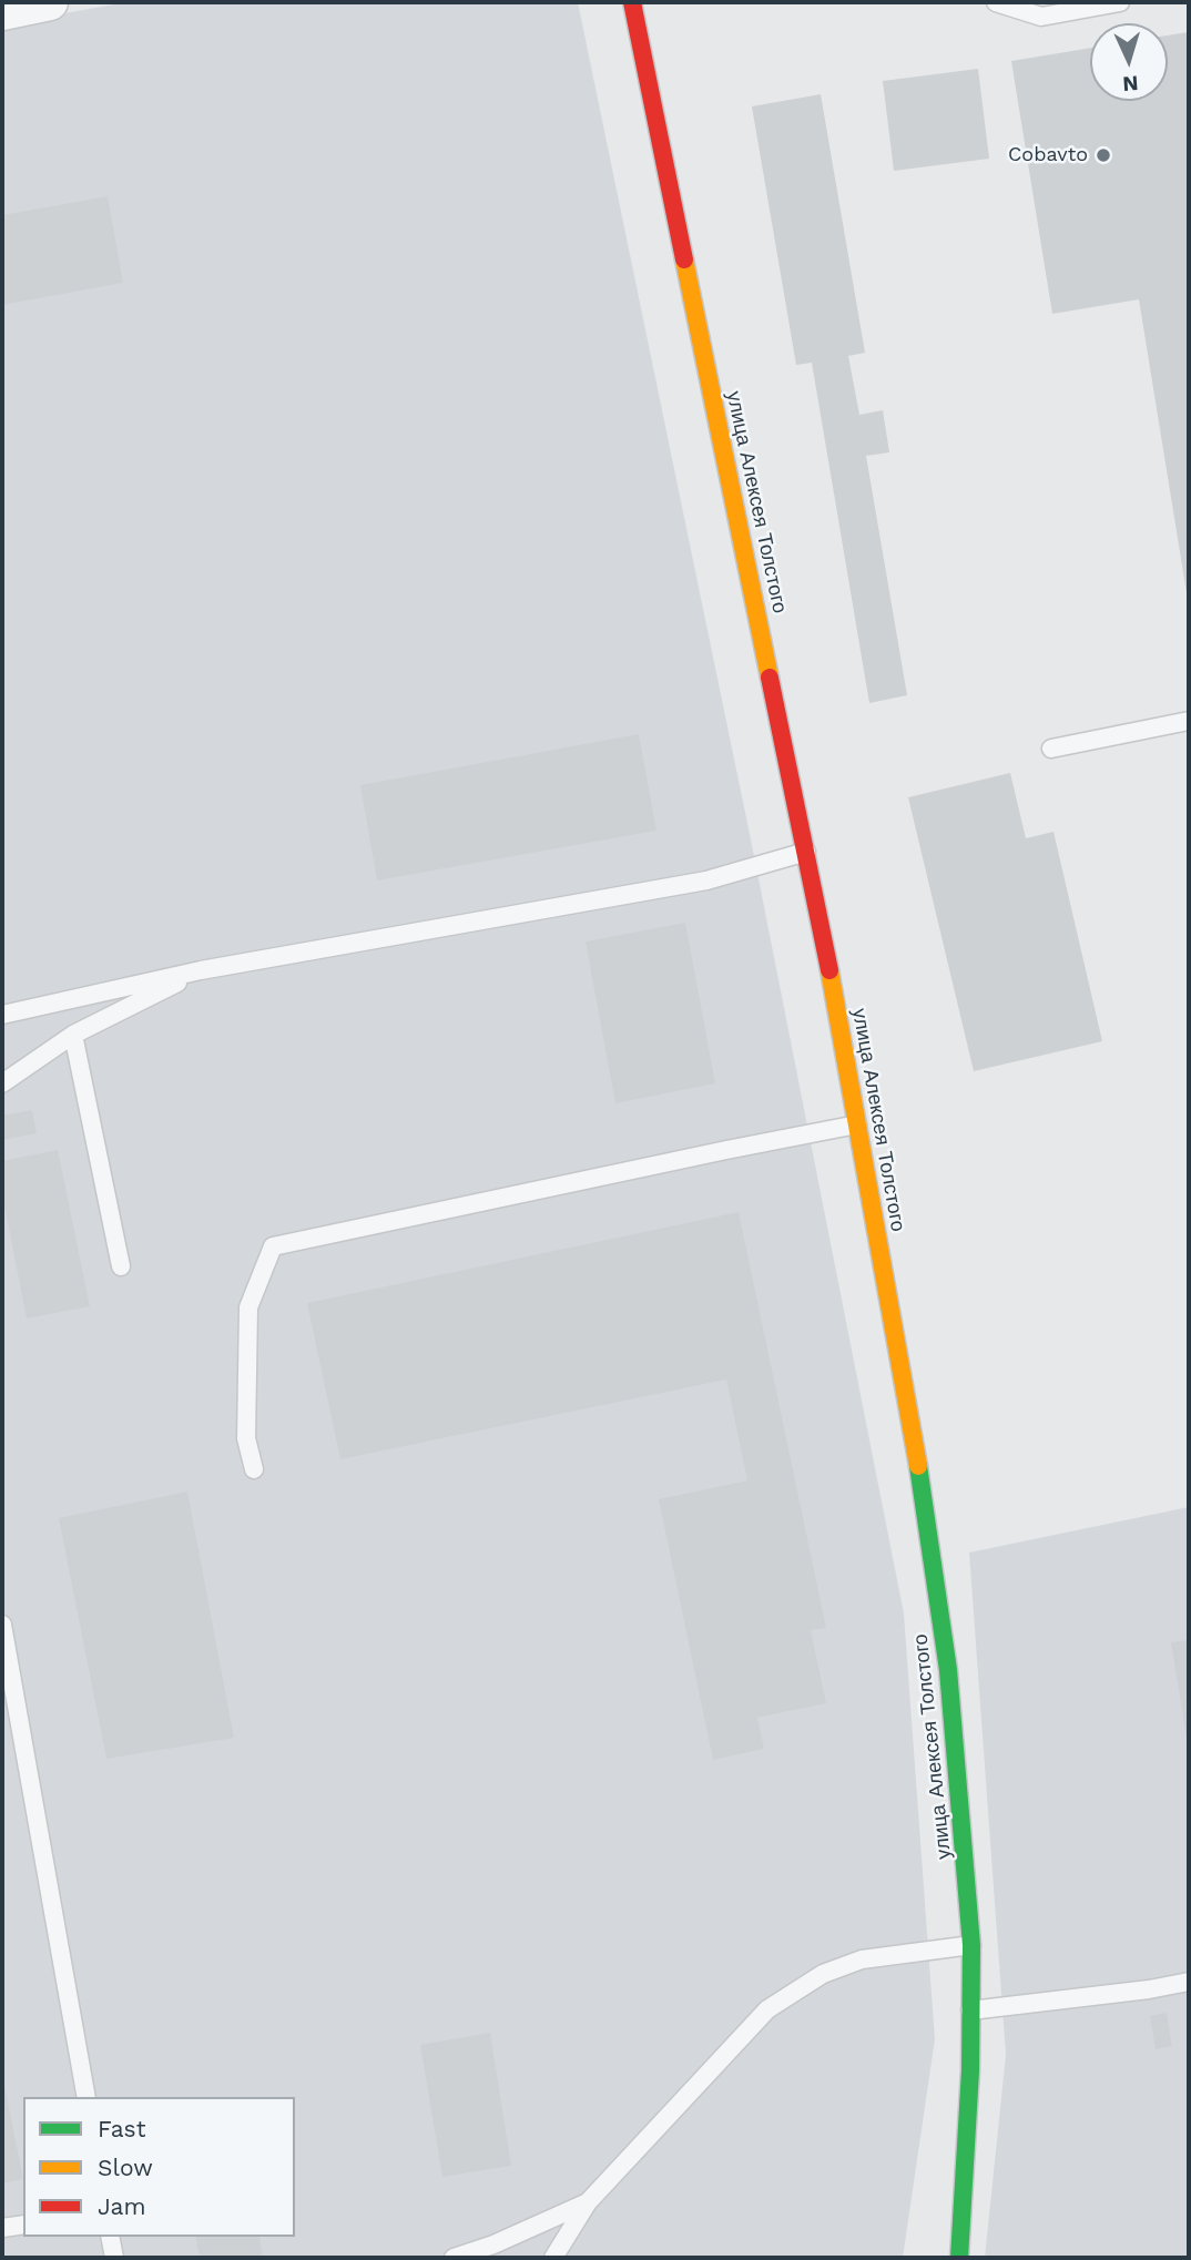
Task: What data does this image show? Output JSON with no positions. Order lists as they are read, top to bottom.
{
  "streets": {
    "street": ["улица Алексея Толстого"]
  },
  "places": ["Cobavto"],
  "legend": ["Fast", "Slow", "Jam"],
  "north": "bottom"
}
